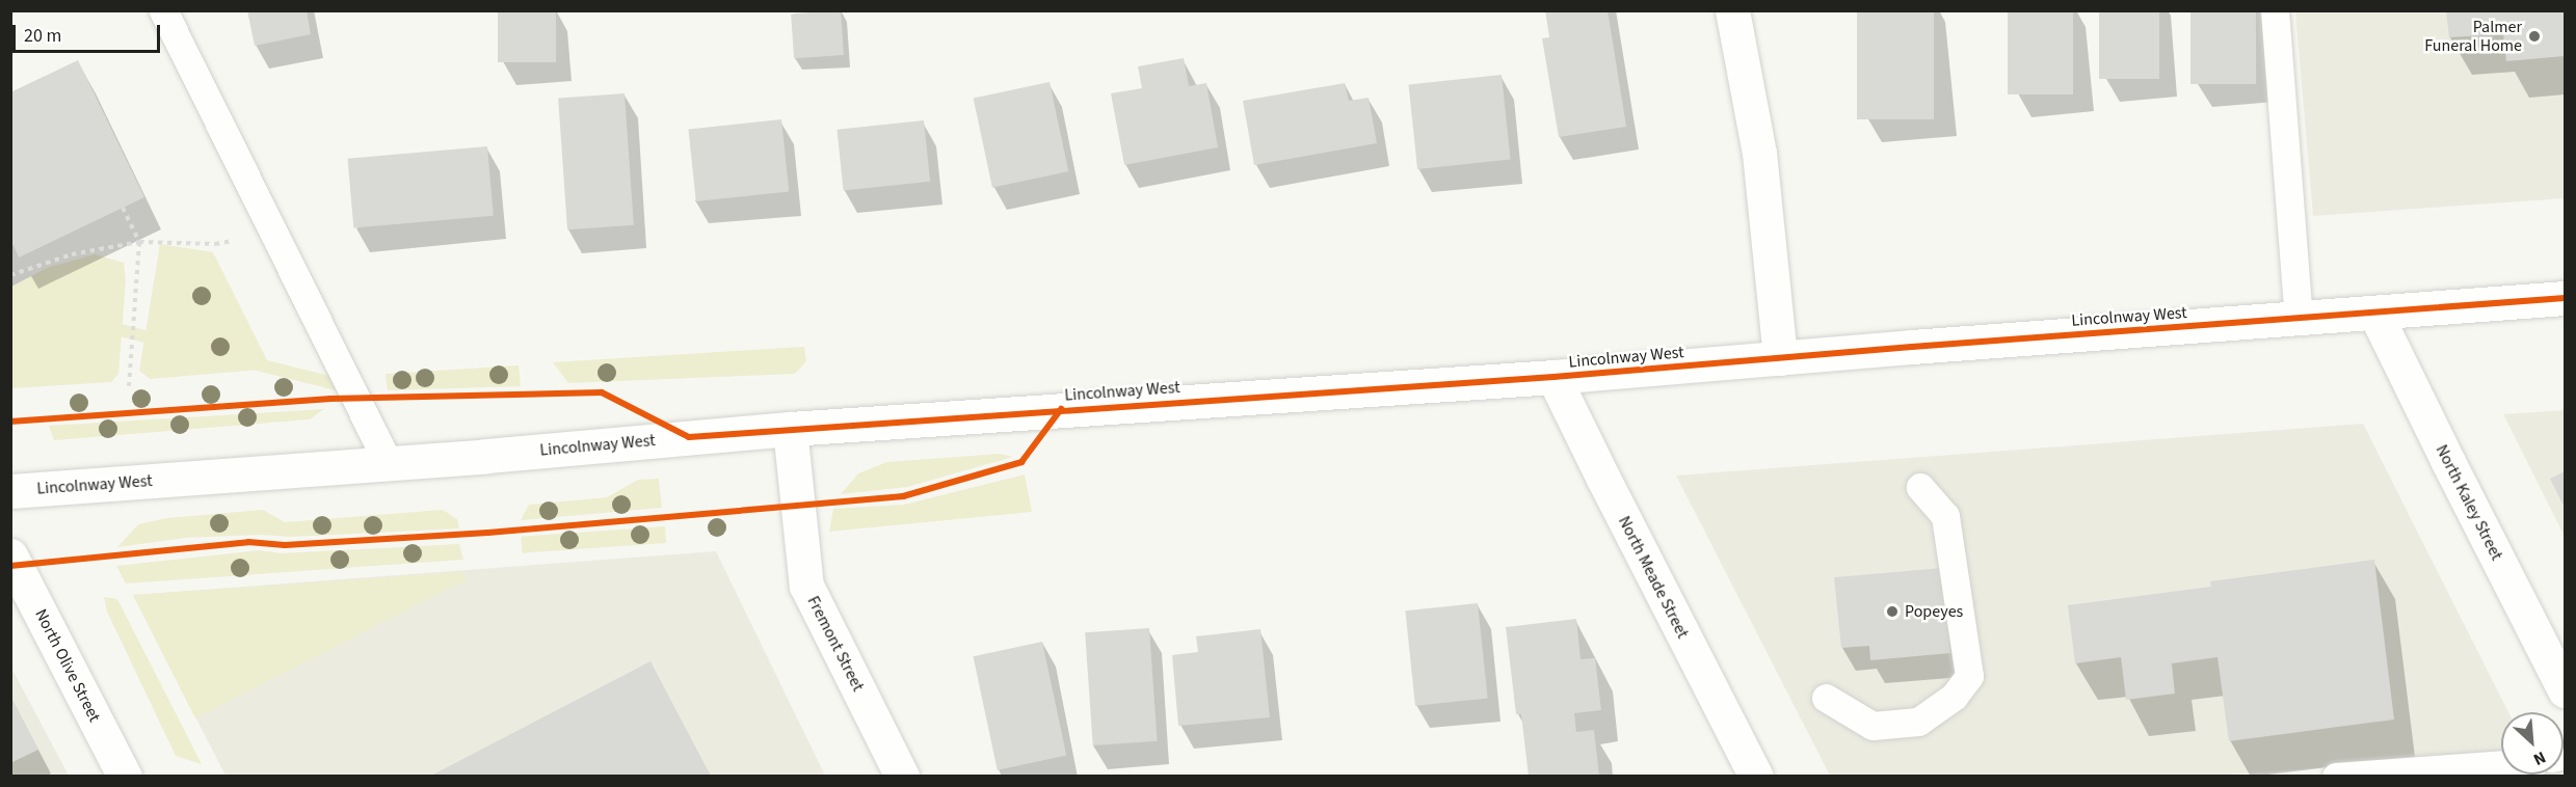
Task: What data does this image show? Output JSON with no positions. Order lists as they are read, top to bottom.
{
  "streets": {
    "main road": [
      "Lincolnway West",
      "North Kaley Street",
      "North Meade Street",
      "Fremont Street",
      "North Olive Street"
    ]
  },
  "crossings": [
    ["Lincolnway West", "North Kaley Street"],
    ["Lincolnway West", "North Meade Street"],
    ["Lincolnway West", "Fremont Street"]
  ],
  "places": ["Palmer Funeral Home", "Popeyes"],
  "scale_bar": "20 m",
  "north": "bottom right"
}
